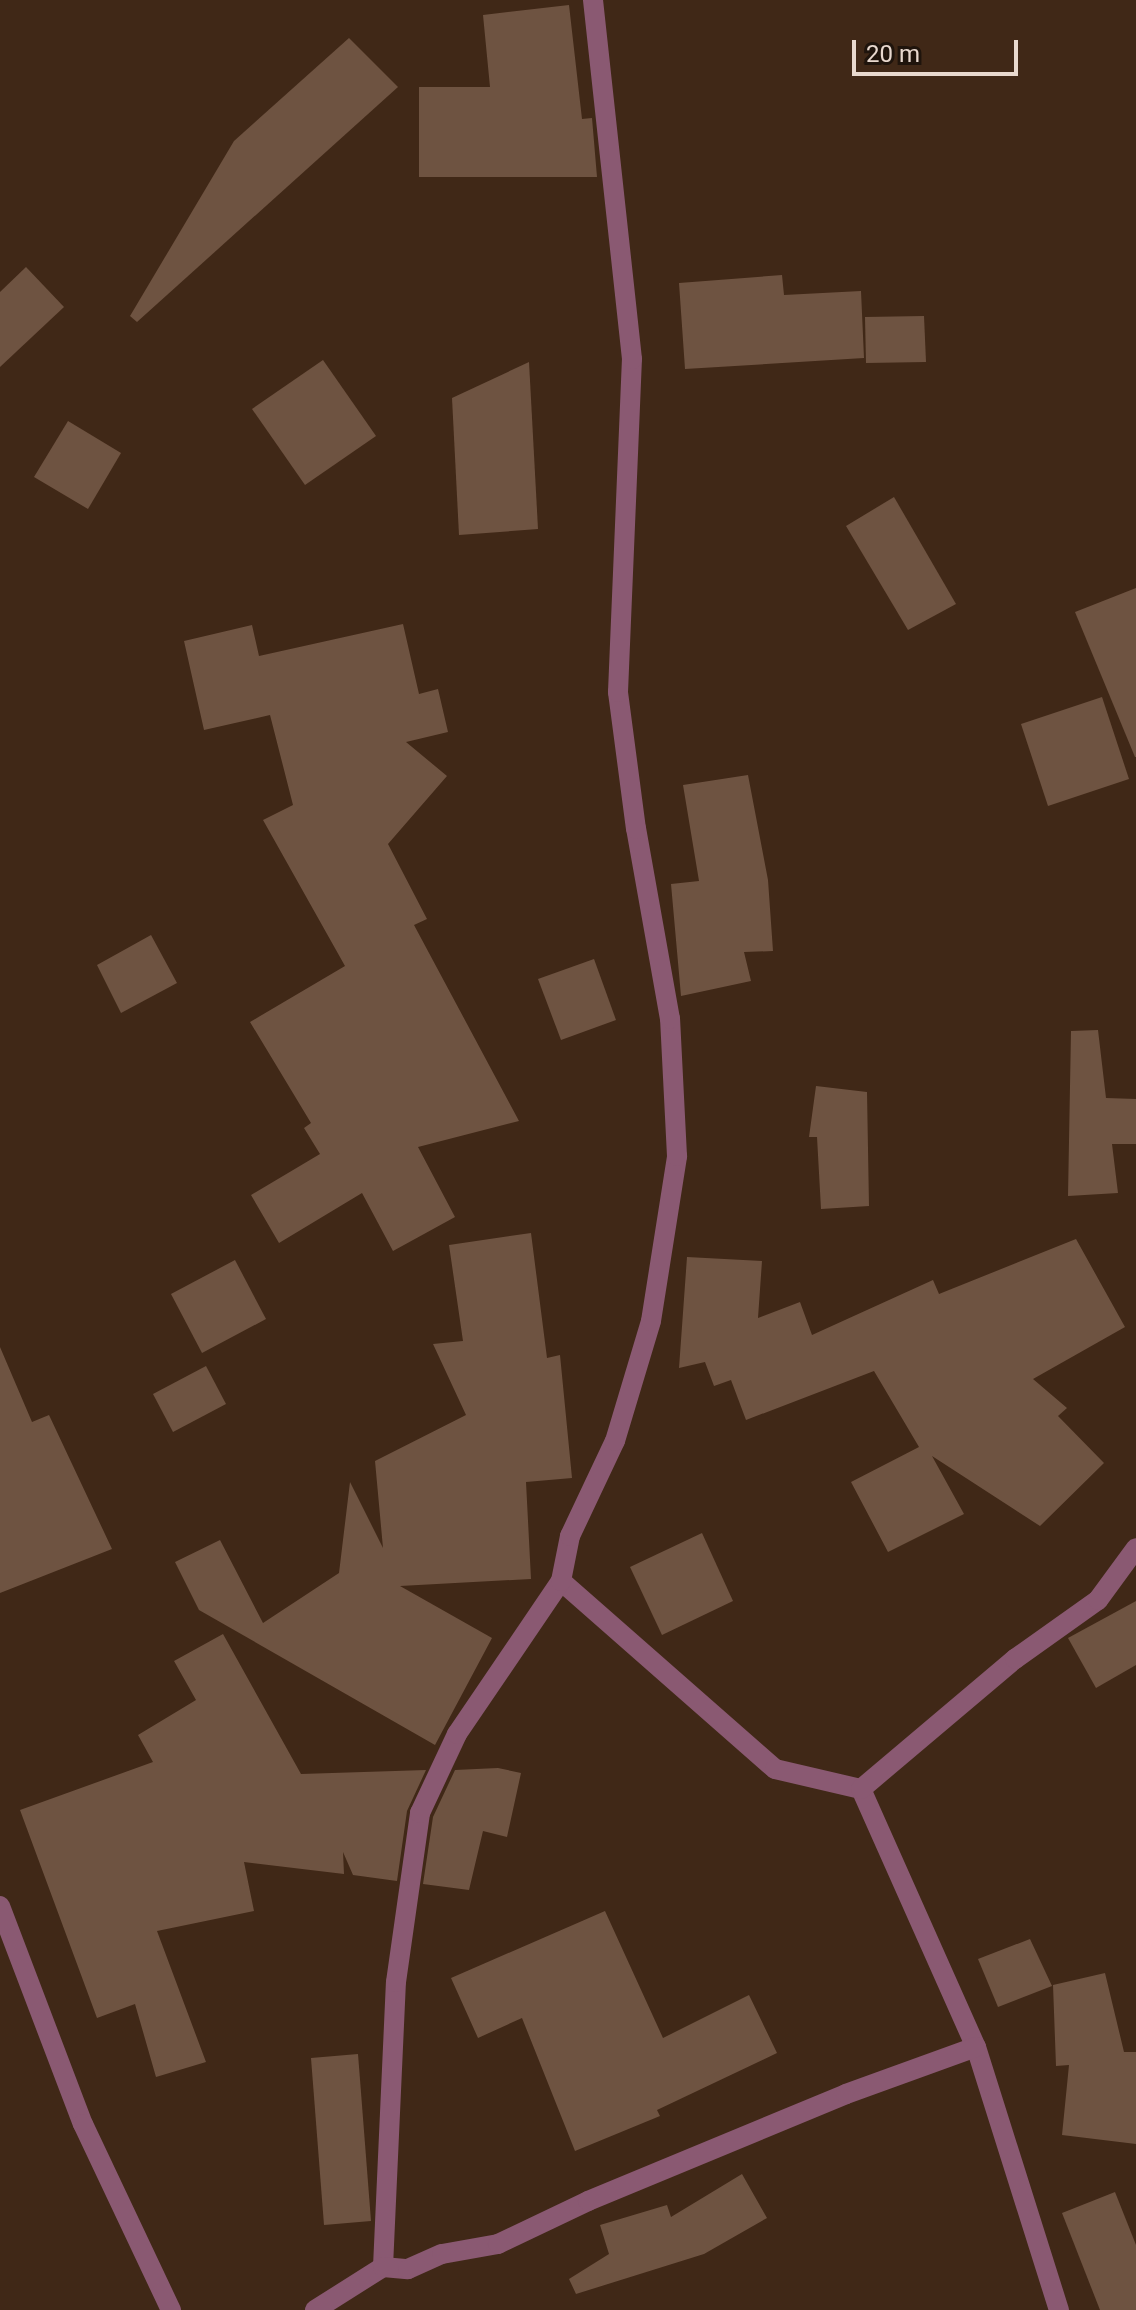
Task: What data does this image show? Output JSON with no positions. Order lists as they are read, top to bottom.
{
  "scale_bar": "20 m"
}
